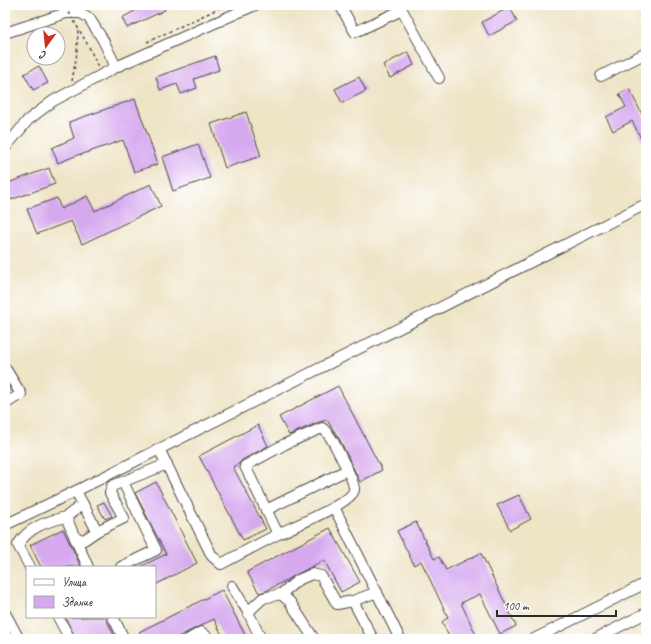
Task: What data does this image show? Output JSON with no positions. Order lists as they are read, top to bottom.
{
  "legend": ["Улица", "Здание"],
  "scale_bar": "100 m",
  "north": "bottom"
}
